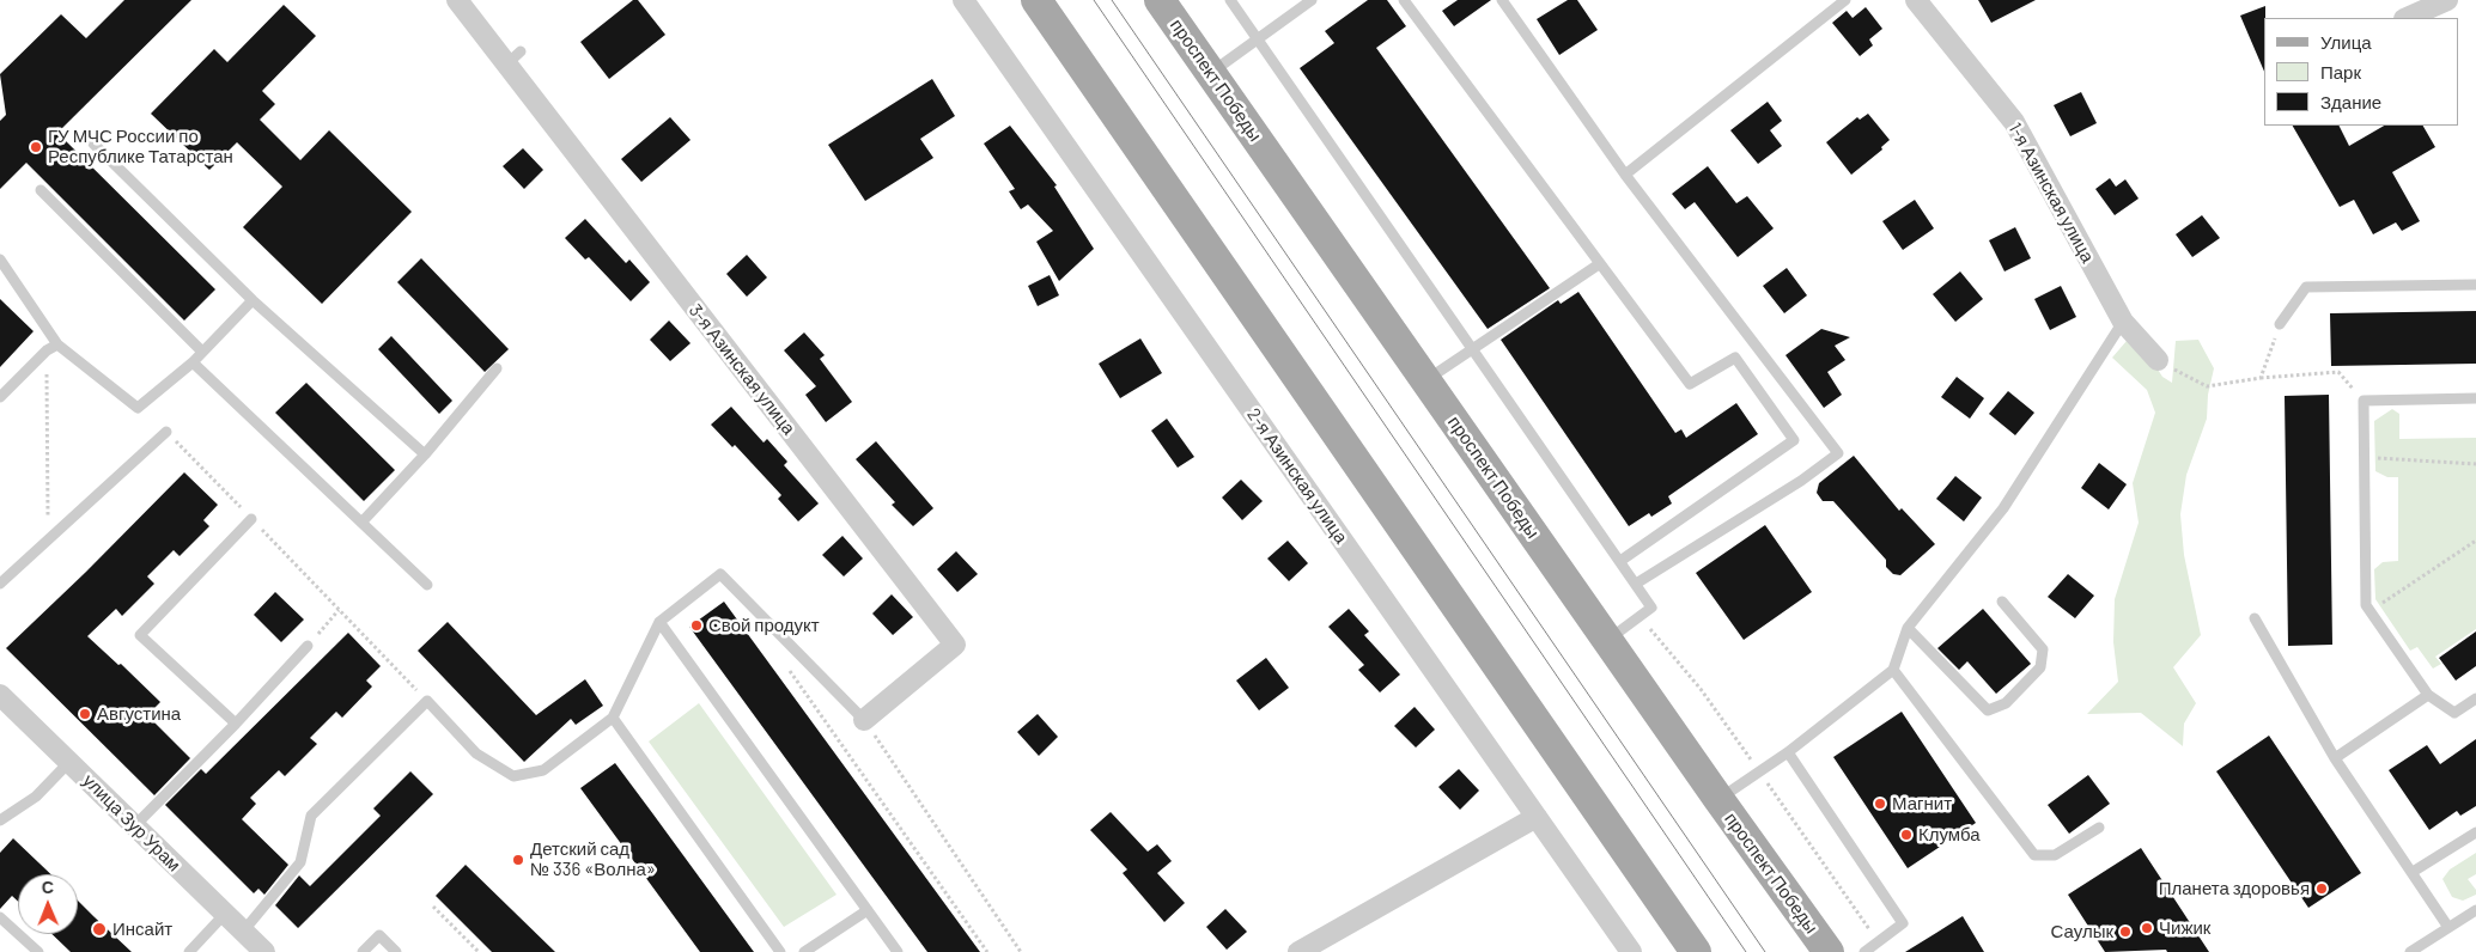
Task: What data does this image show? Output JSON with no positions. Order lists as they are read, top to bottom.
{
  "streets": {
    "main road": ["проспект Победы"],
    "street": [
      "1-я Азинская улица",
      "3-я Азинская улица",
      "2-я Азинская улица",
      "улица Зур Урам"
    ]
  },
  "places": [
    "ГУ МЧС России по Республике Татарстан",
    "Свой продукт",
    "Августина",
    "Магнит",
    "Клумба",
    "Детский сад № 336 «Волна»",
    "Планета здоровья",
    "Чижик",
    "Инсайт",
    "Саулык"
  ],
  "legend": ["Улица", "Парк", "Здание"],
  "north": "top"
}
